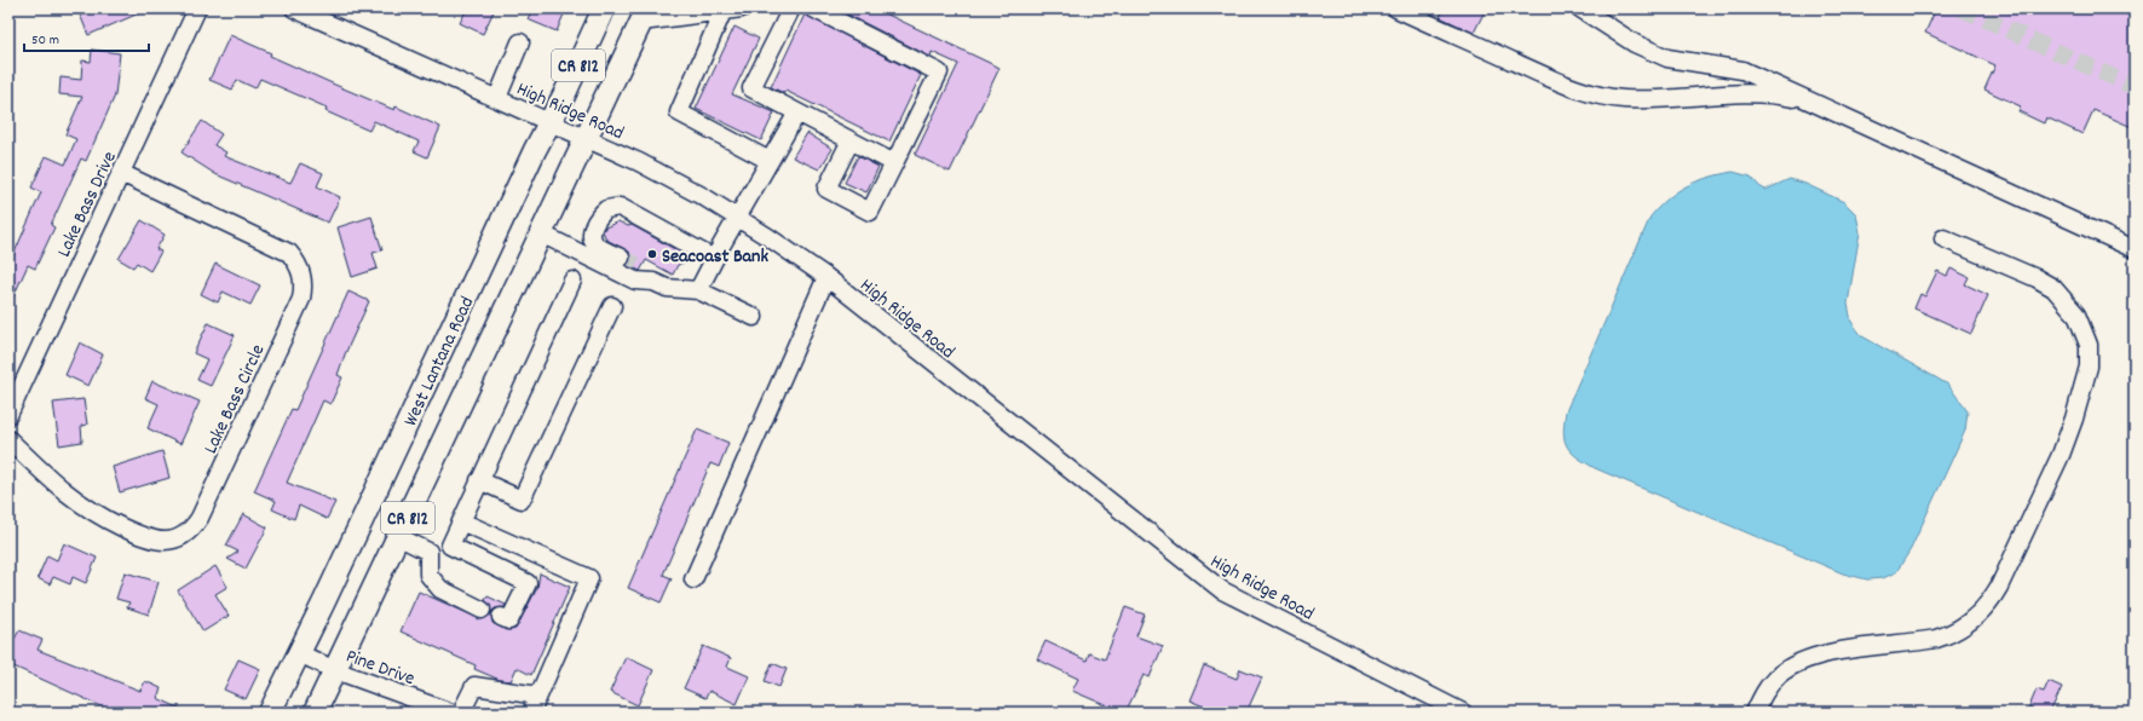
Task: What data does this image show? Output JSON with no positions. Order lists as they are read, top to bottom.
{
  "streets": {
    "main road": ["CR 812", "West Lantana Road"],
    "street": [
      "High Ridge Road",
      "Lake Bass Drive",
      "Lake Bass Circle",
      "Pine Drive"
    ]
  },
  "crossings": [
    ["High Ridge Road", "West Lantana Road"],
    ["Lake Bass Drive", "Lake Bass Circle"],
    ["West Lantana Road", "Pine Drive"]
  ],
  "places": ["Seacoast Bank"],
  "scale_bar": "50 m"
}
